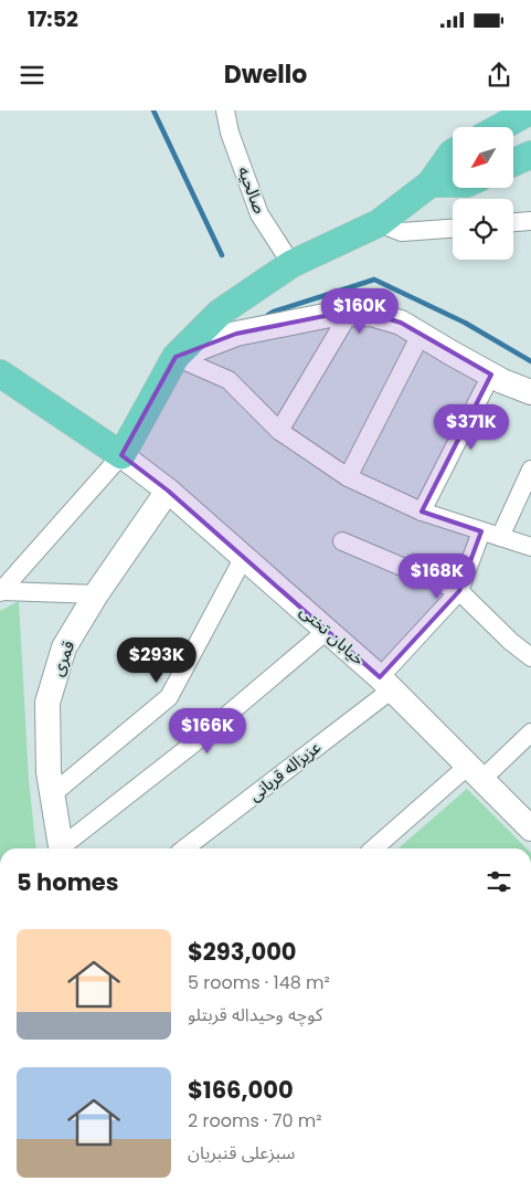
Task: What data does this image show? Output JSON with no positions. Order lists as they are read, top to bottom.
{
  "streets": {
    "street": [
      "صالحیه",
      "خیابان تختی",
      "قمری",
      "عزیزاله قربانی"
    ]
  },
  "crossings": [
    ["خیابان تختی", "قمری"],
    ["خیابان تختی", "عزیزاله قربانی"]
  ],
  "north": "bottom left",
  "page": {
    "status": "17:52",
    "header": "Dwello",
    "price": [
      "$160K",
      "$371K",
      "$168K",
      "$293K",
      "$166K"
    ],
    "heading": "5 homes",
    "list": [
      {
        "name": "$293,000",
        "note": "5 rooms · 148 m² · کوچه وحیداله قربتلو"
      },
      {
        "name": "$166,000",
        "note": "2 rooms · 70 m² · سبزعلی قنبریان"
      }
    ]
  }
}
